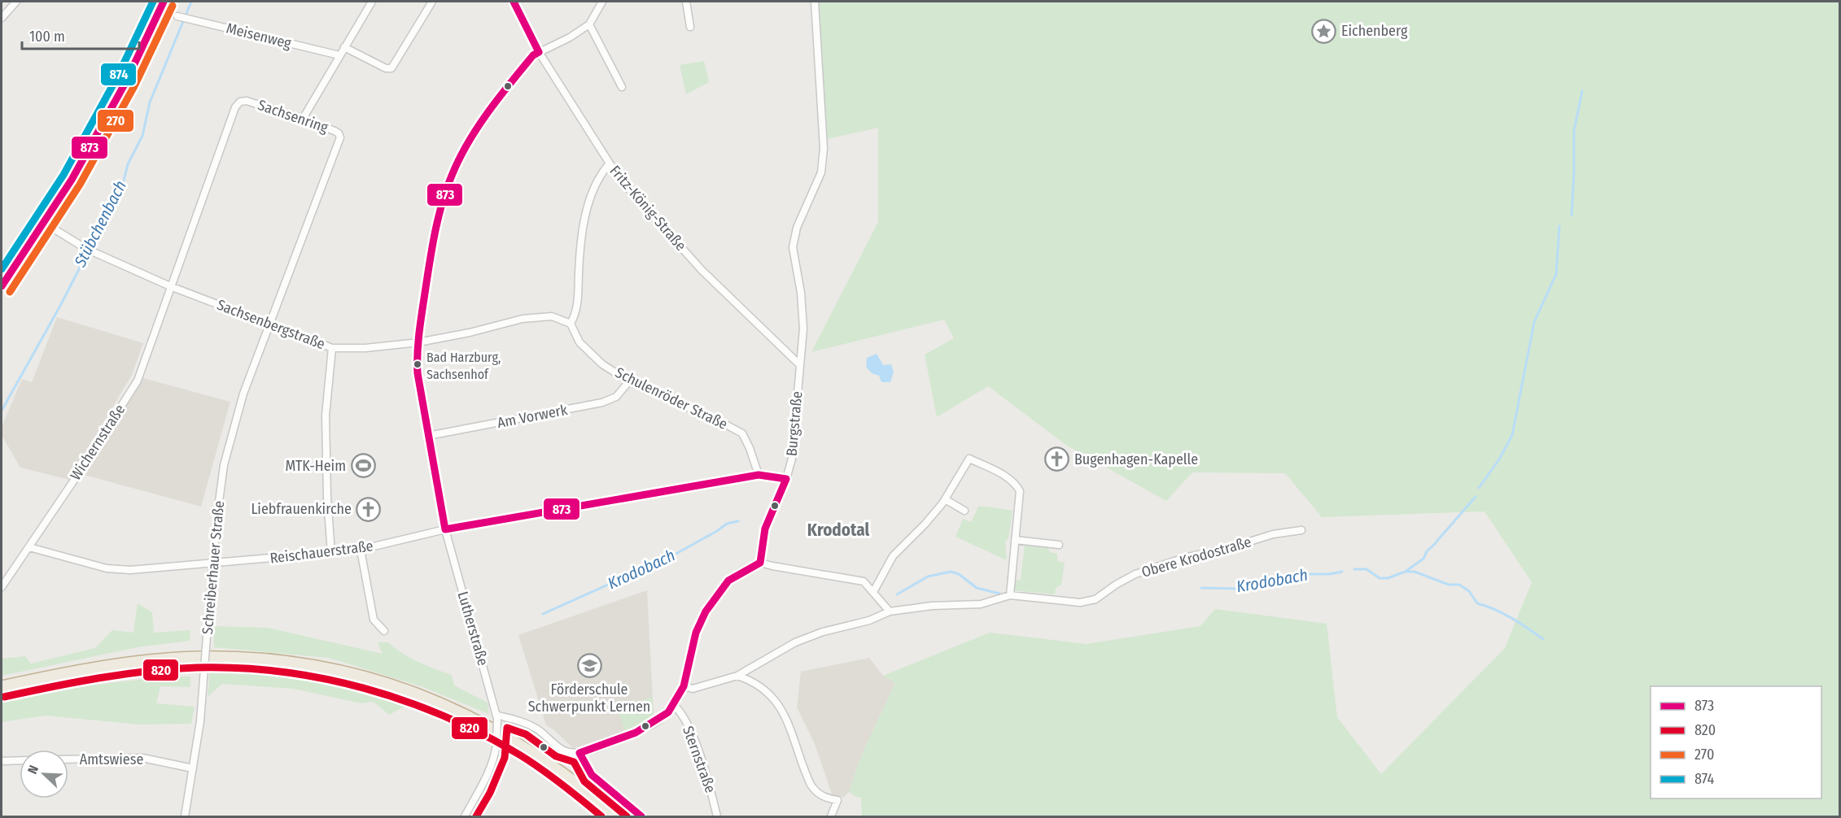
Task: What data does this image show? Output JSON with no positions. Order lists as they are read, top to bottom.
{
  "streets": {
    "street": [
      "Meisenweg",
      "Sachsenring",
      "Fritz-König-Straße",
      "Sachsenbergstraße",
      "Schulenröder Straße",
      "Am Vorwerk",
      "Burgstraße",
      "Wichernstraße",
      "Reischauerstraße",
      "Obere Krodostraße",
      "Schreiberhauer Straße",
      "Lutherstraße",
      "Amtswiese",
      "Sternstraße"
    ]
  },
  "crossings": [
    ["Sachsenring", "Sachsenbergstraße"],
    ["Sachsenring", "Wichernstraße"],
    ["Sachsenring", "Schreiberhauer Straße"],
    ["Fritz-König-Straße", "Burgstraße"],
    ["Fritz-König-Straße", "Lutherstraße"],
    ["Sachsenbergstraße", "Schulenröder Straße"],
    ["Sachsenbergstraße", "Wichernstraße"],
    ["Sachsenbergstraße", "Schreiberhauer Straße"],
    ["Sachsenbergstraße", "Lutherstraße"],
    ["Schulenröder Straße", "Am Vorwerk"],
    ["Schulenröder Straße", "Reischauerstraße"],
    ["Am Vorwerk", "Lutherstraße"],
    ["Burgstraße", "Reischauerstraße"],
    ["Wichernstraße", "Reischauerstraße"],
    ["Reischauerstraße", "Schreiberhauer Straße"],
    ["Reischauerstraße", "Lutherstraße"],
    ["Schreiberhauer Straße", "Amtswiese"]
  ],
  "districts": ["Krodotal"],
  "water": ["Stübchenbach", "Krodobach"],
  "places": {
    "place": ["Eichenberg"],
    "other": ["Bad Harzburg, Sachsenhof"],
    "church": ["Bugenhagen-Kapelle", "Liebfrauenkirche"],
    "sports": ["MTK-Heim"],
    "school or university": ["Förderschule Schwerpunkt Lernen"]
  },
  "lines": [
    "transit line 873",
    "transit line 874",
    "transit line 270",
    "transit line 820"
  ],
  "legend": [
    "873",
    "820",
    "270",
    "874"
  ],
  "scale_bar": "100 m",
  "north": "top left"
}
